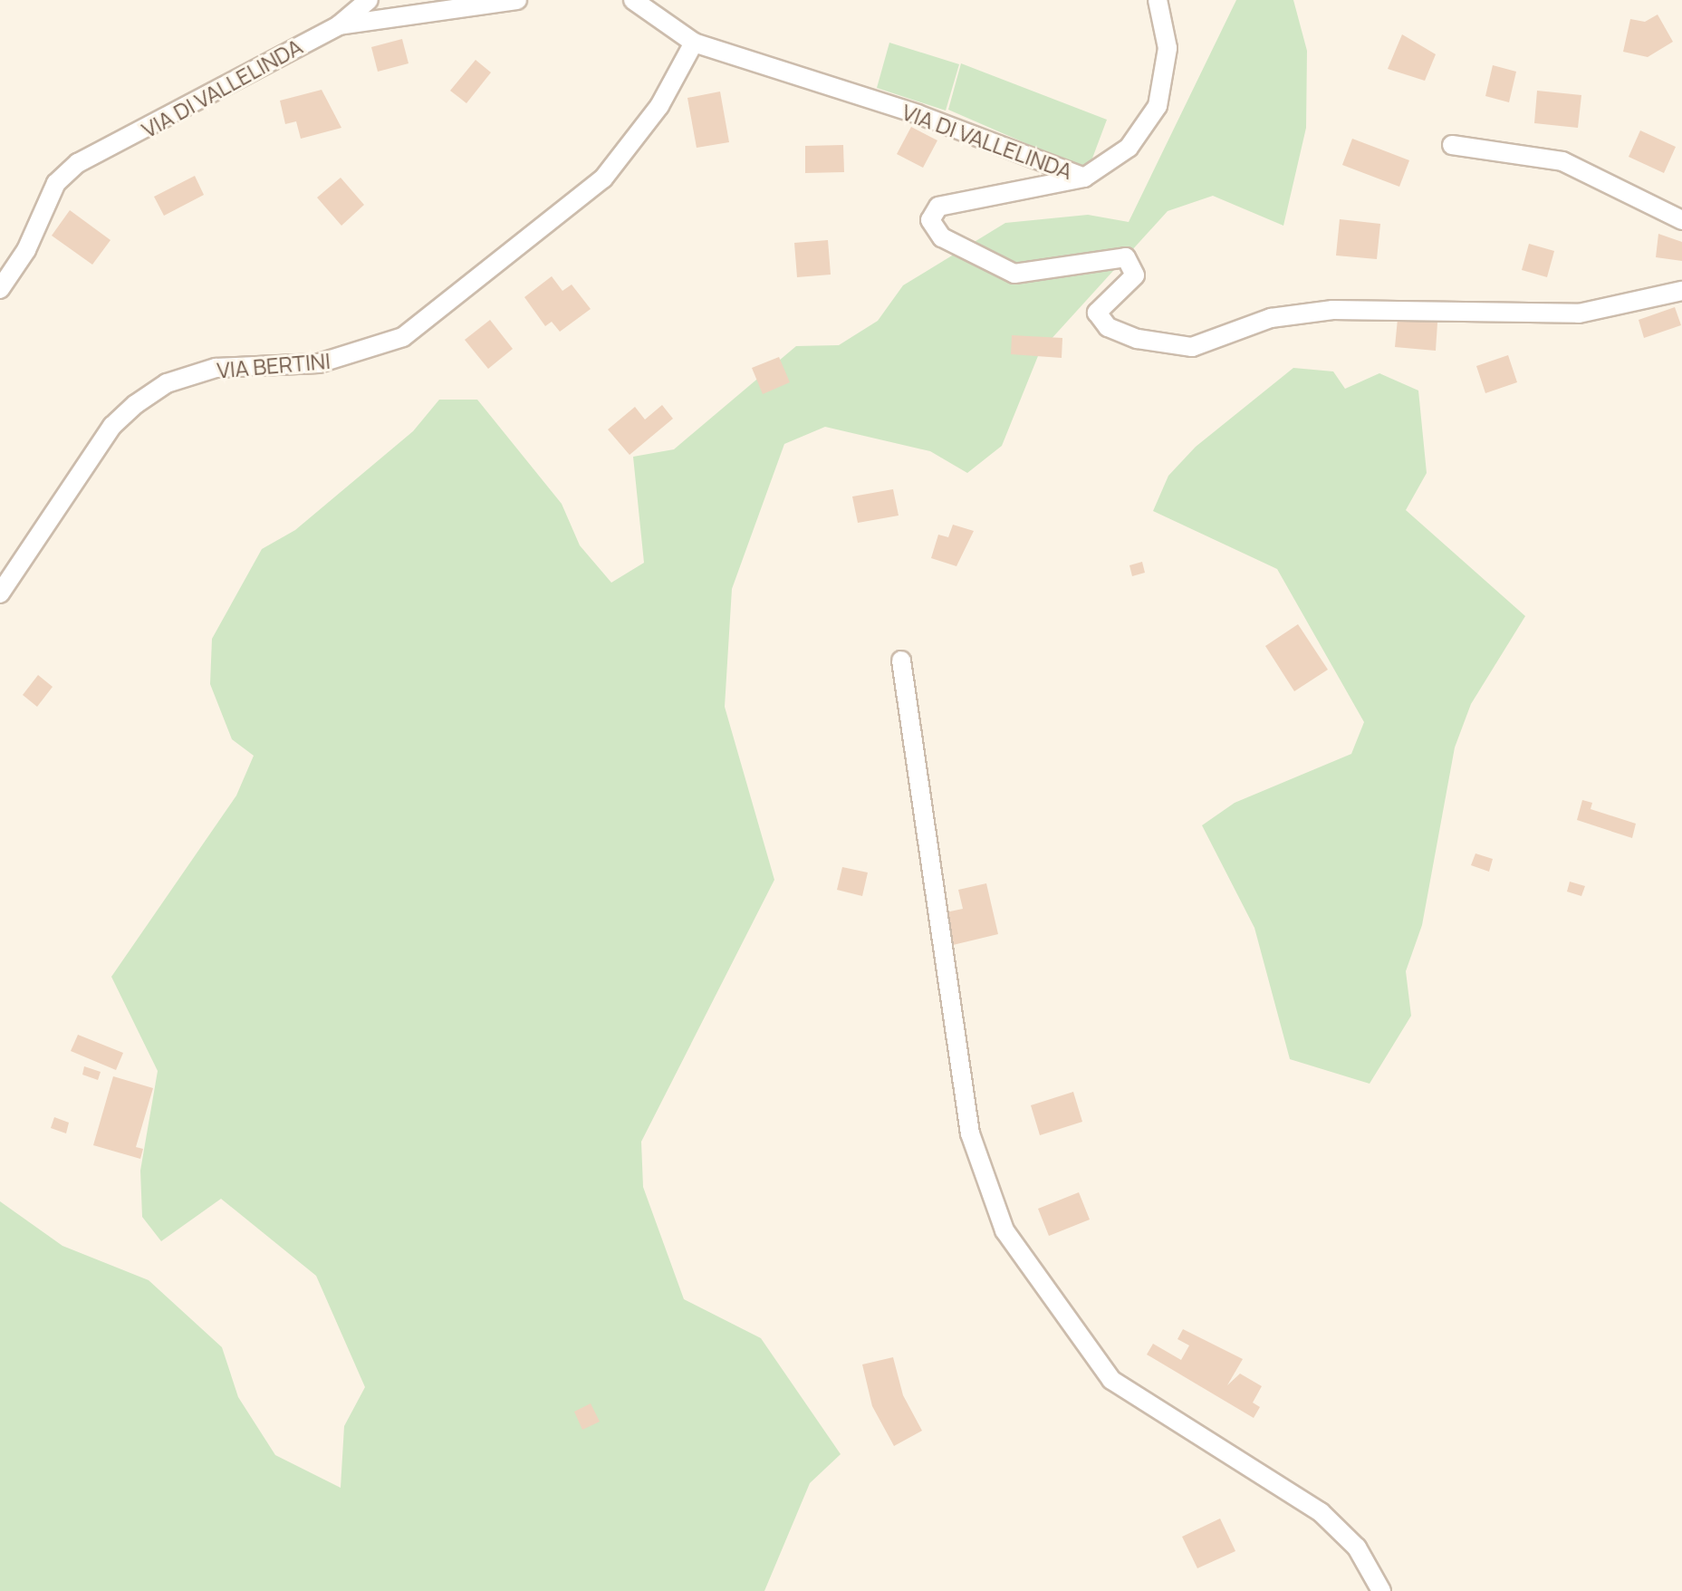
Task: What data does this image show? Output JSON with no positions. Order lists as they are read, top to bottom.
{
  "streets": {
    "street": ["VIA DI VALLELINDA", "VIA BERTINI"]
  },
  "crossings": [
    ["VIA DI VALLELINDA", "VIA BERTINI"]
  ]
}
